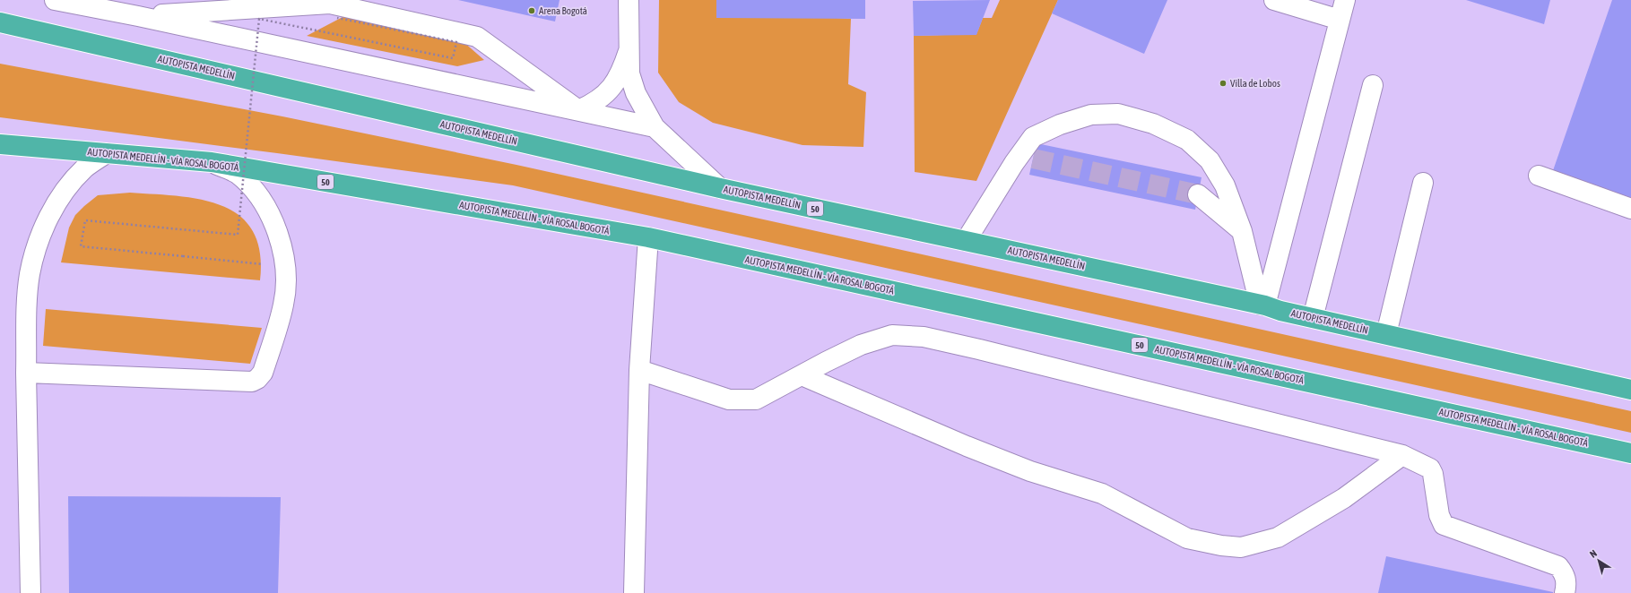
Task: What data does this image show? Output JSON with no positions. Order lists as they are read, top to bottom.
{
  "streets": {
    "highway": ["AUTOPISTA MEDELLÍN", "AUTOPISTA MEDELLÍN - VÍA ROSAL BOGOTÁ", "50"]
  },
  "places": ["Arena Bogotá", "Villa de Lobos"],
  "north": "top left"
}
